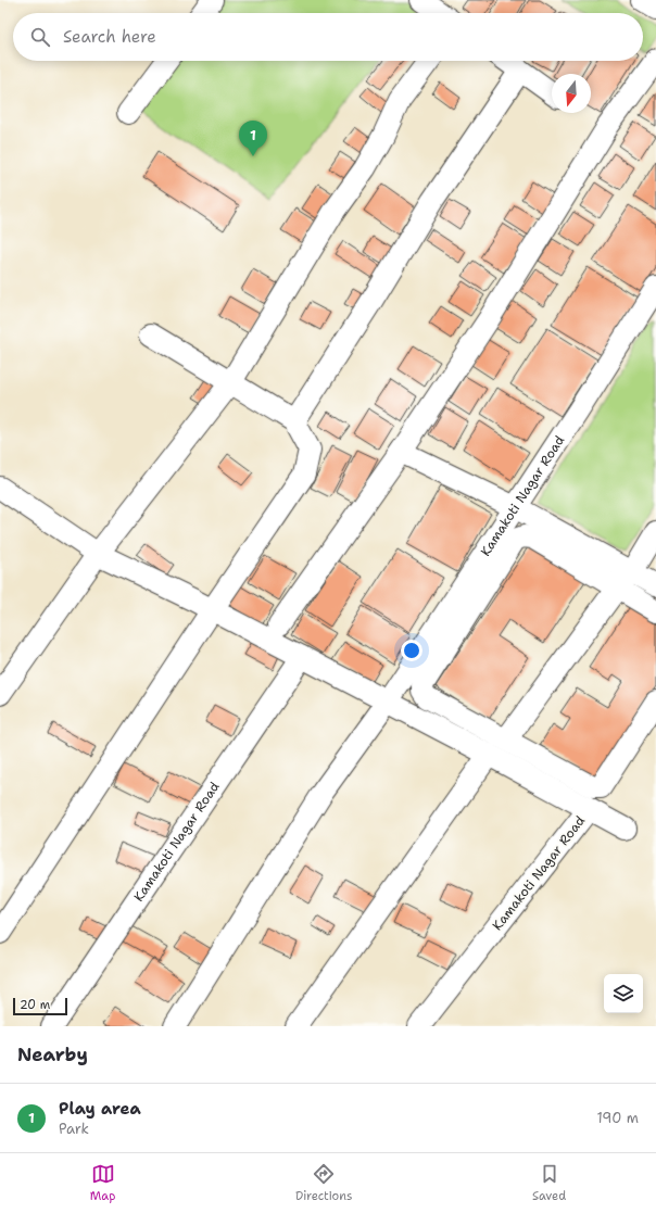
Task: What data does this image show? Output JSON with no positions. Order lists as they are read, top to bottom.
{
  "streets": {
    "street": ["Kamakoti Nagar Road"]
  },
  "scale_bar": "20 m",
  "north": "bottom",
  "page": {
    "search": "Search here",
    "pins": "1",
    "scale": "20 m",
    "heading": "Nearby",
    "list": [
      {
        "mark": "1",
        "name": "Play area",
        "note": "Park",
        "value": "190 m"
      }
    ],
    "nav": ["Map", "Directions", "Saved"]
  }
}
